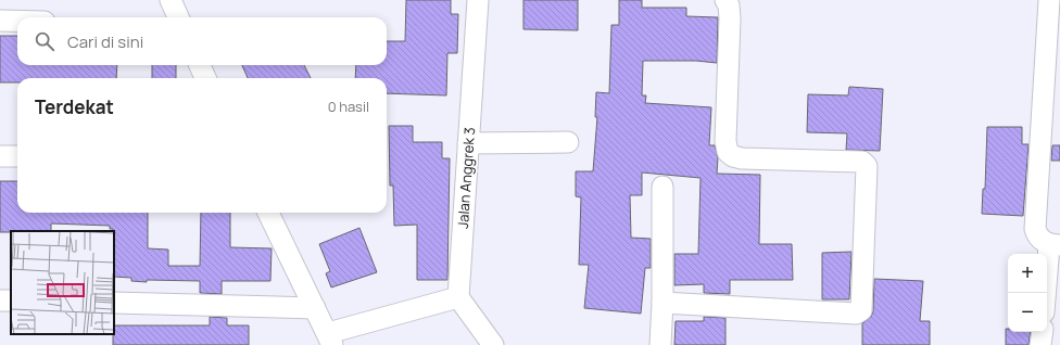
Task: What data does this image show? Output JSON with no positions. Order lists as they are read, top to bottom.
{
  "streets": {
    "street": ["Jalan Anggrek 3"]
  },
  "page": {
    "search": "Cari di sini",
    "heading": ["Terdekat", "0 hasil"],
    "map_buttons": ["+", "−"]
  }
}
